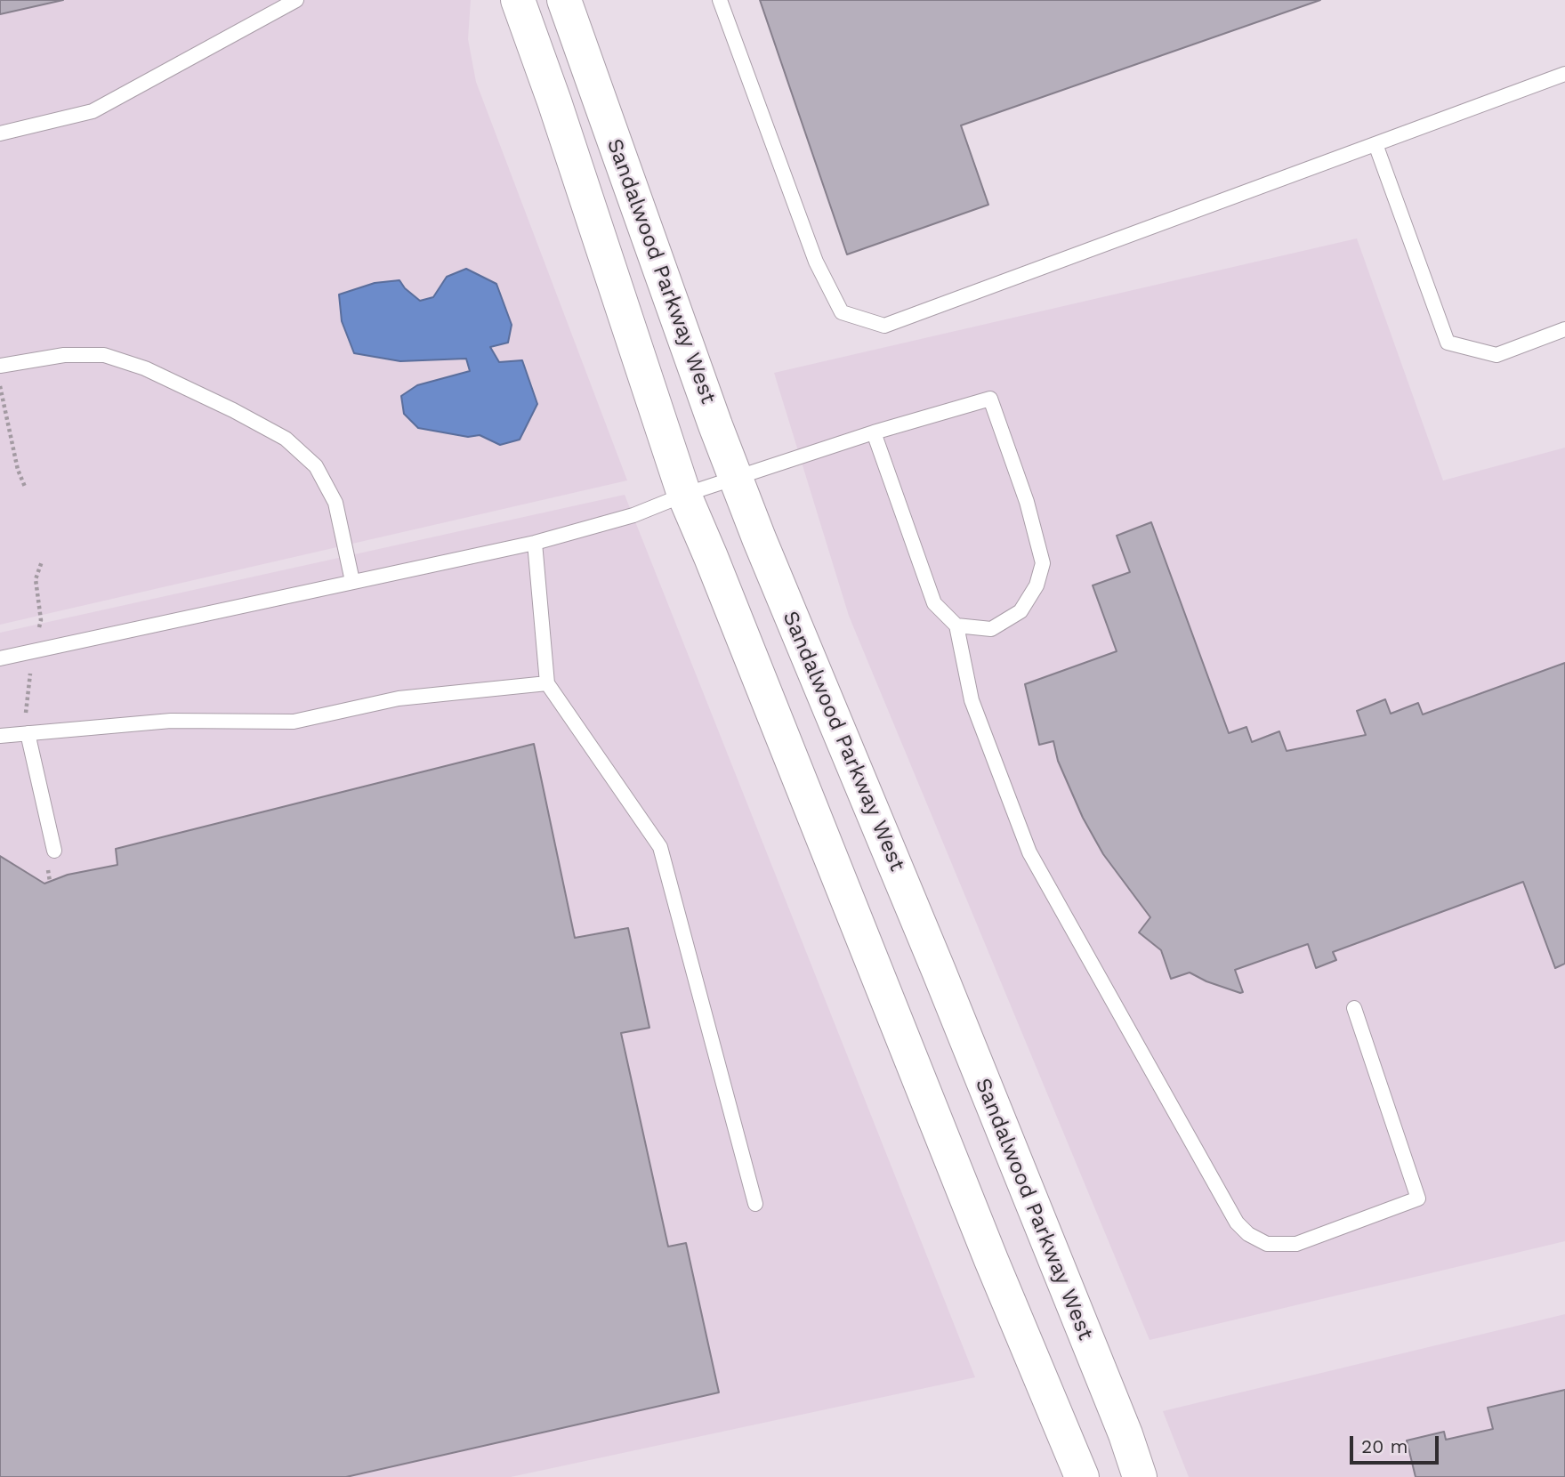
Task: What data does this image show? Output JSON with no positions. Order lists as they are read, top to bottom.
{
  "streets": {
    "main road": ["Sandalwood Parkway West"]
  },
  "scale_bar": "20 m"
}
